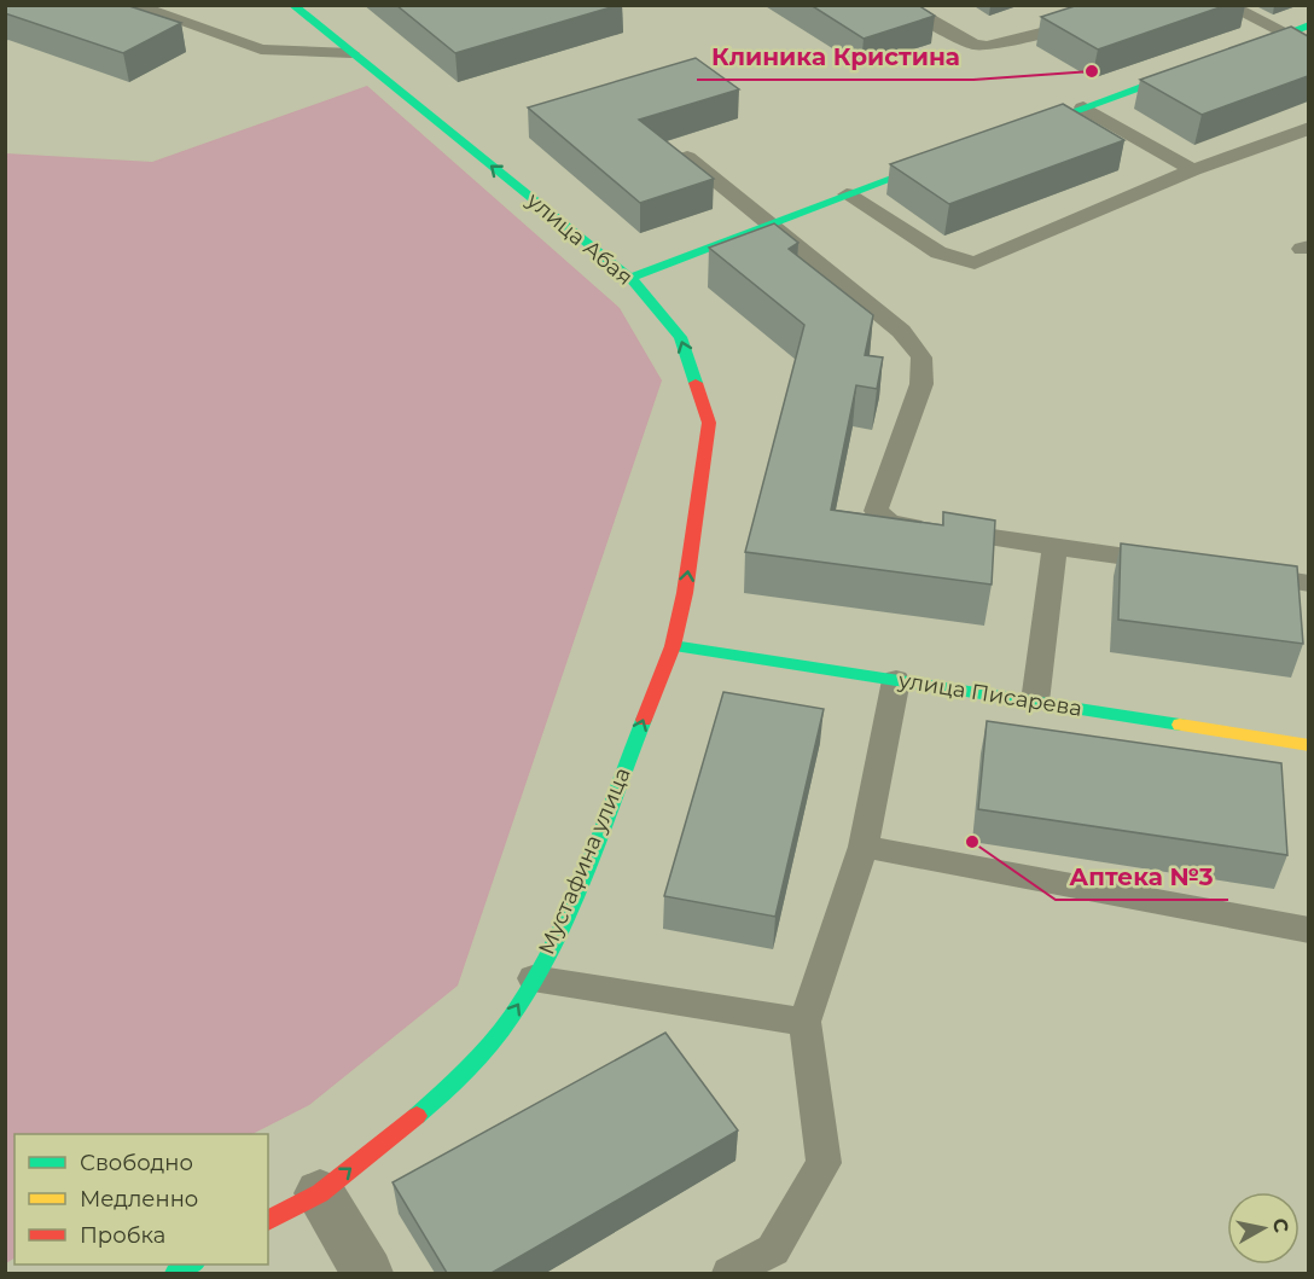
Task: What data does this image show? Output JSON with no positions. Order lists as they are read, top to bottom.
{
  "streets": {
    "main road": ["улица Абая", "улица Писарева", "Мустафина улица"]
  },
  "crossings": [
    ["улица Абая", "улица Писарева"],
    ["улица Абая", "Мустафина улица"],
    ["улица Писарева", "Мустафина улица"]
  ],
  "one_way": ["улица Абая", "Мустафина улица"],
  "places": ["Клиника Кристина", "Аптека №3"],
  "legend": ["Свободно", "Медленно", "Пробка"],
  "north": "right"
}
